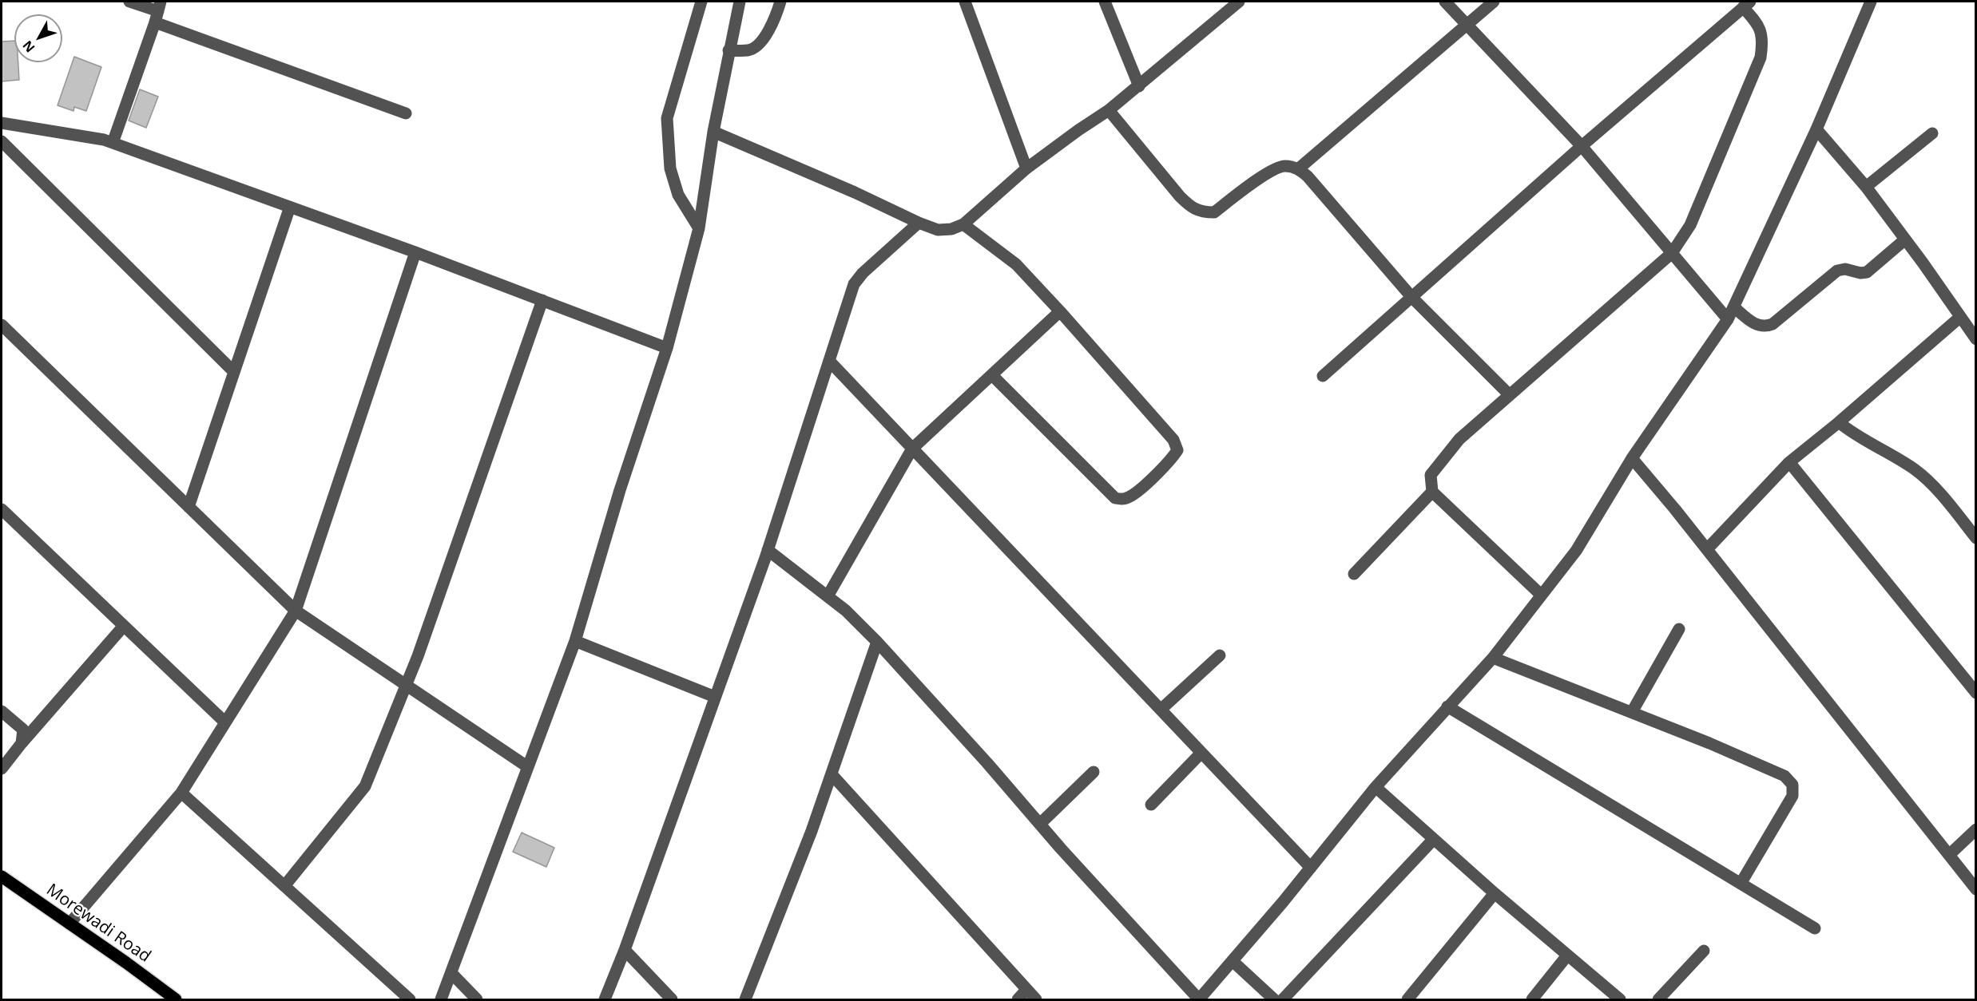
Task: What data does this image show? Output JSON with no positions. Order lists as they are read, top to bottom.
{
  "streets": {
    "main road": ["Morewadi Road"]
  },
  "north": "bottom left"
}
